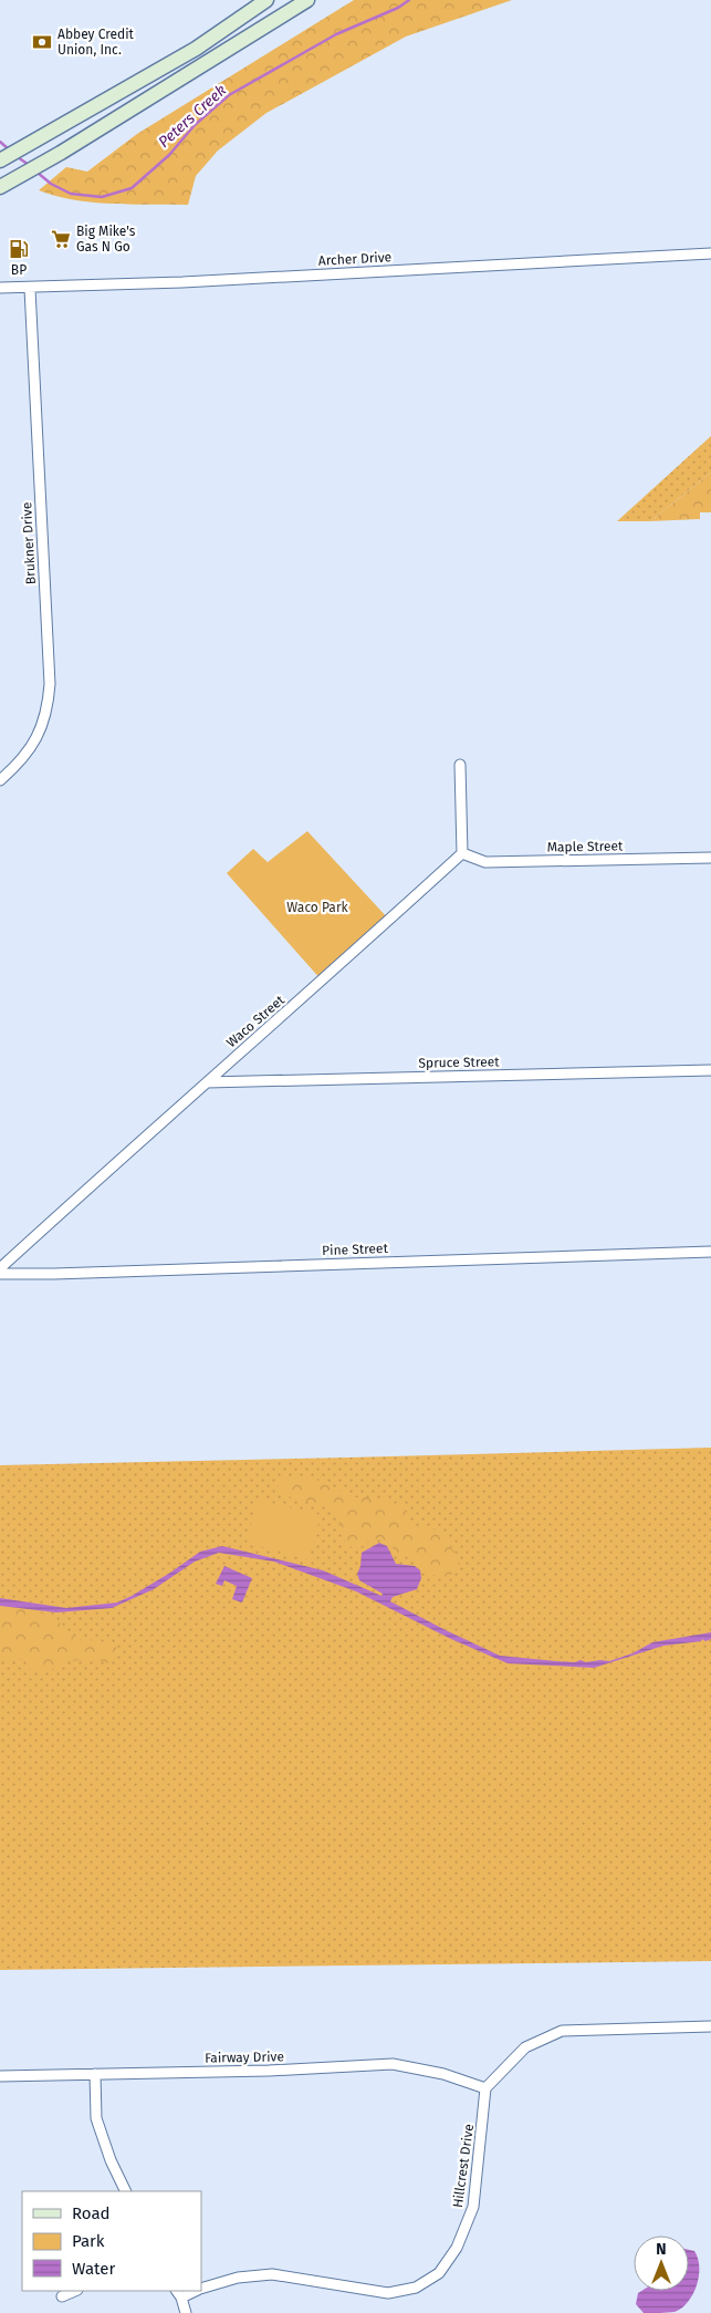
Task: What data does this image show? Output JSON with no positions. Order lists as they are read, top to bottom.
{
  "streets": {
    "street": [
      "Archer Drive",
      "Brukner Drive",
      "Maple Street",
      "Waco Street",
      "Spruce Street",
      "Pine Street",
      "Fairway Drive",
      "Hillcrest Drive"
    ]
  },
  "crossings": [
    ["Archer Drive", "Brukner Drive"],
    ["Maple Street", "Waco Street"],
    ["Waco Street", "Spruce Street"],
    ["Fairway Drive", "Hillcrest Drive"]
  ],
  "water": ["Peters Creek"],
  "parks": ["Waco Park"],
  "places": {
    "bank": ["Abbey Credit Union, Inc."],
    "supermarket": ["Big Mike's Gas N Go"],
    "fuel station": ["BP"]
  },
  "legend": ["Road", "Park", "Water"],
  "north": "top"
}
